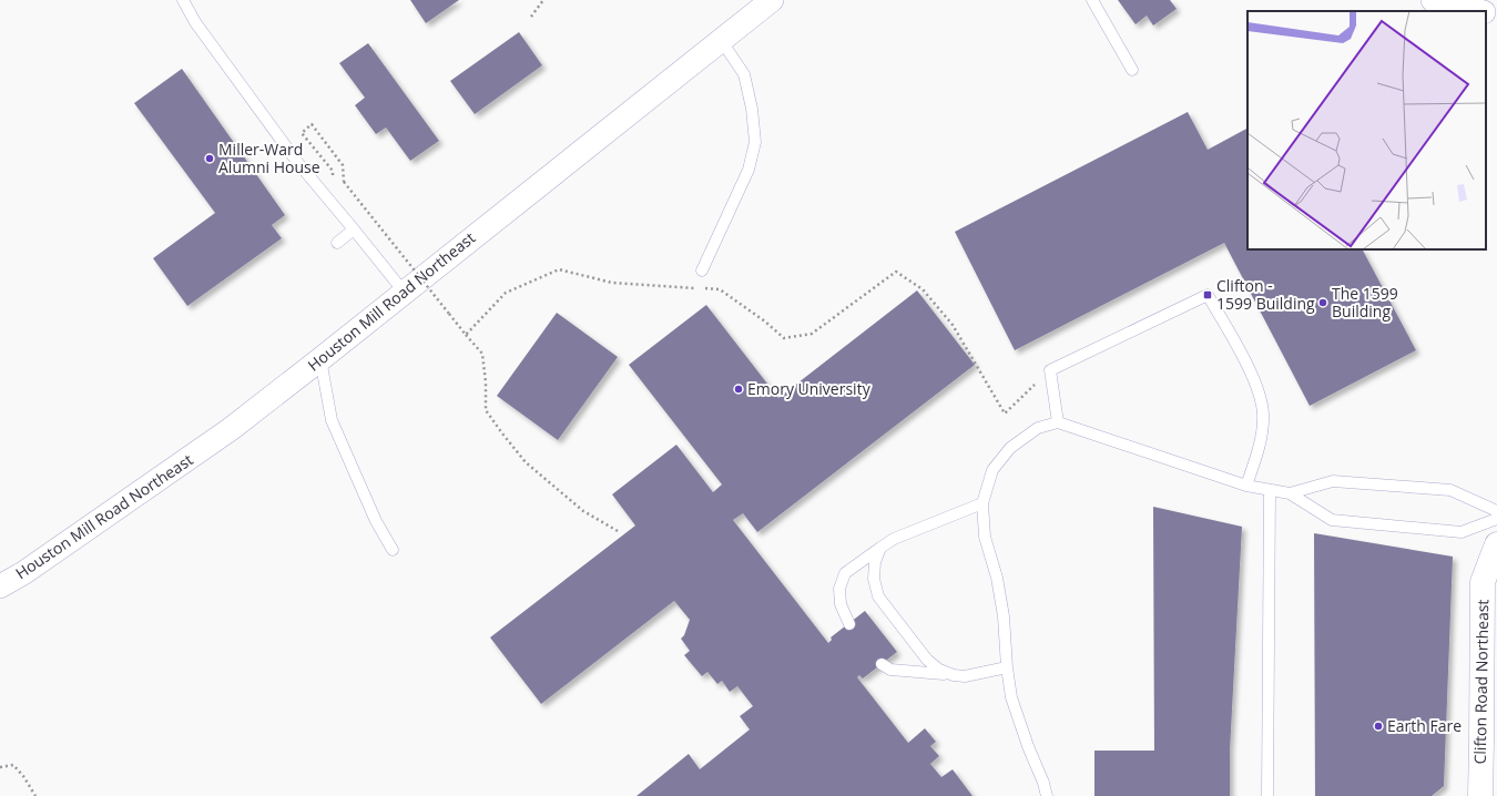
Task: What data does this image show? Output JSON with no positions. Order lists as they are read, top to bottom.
{
  "streets": {
    "main road": ["Clifton Road Northeast"],
    "street": ["Houston Mill Road Northeast"]
  },
  "places": {
    "other": [
      "Miller-Ward Alumni House",
      "The 1599 Building",
      "Emory University",
      "Earth Fare"
    ],
    "transit": ["Clifton - 1599 Building"]
  }
}
